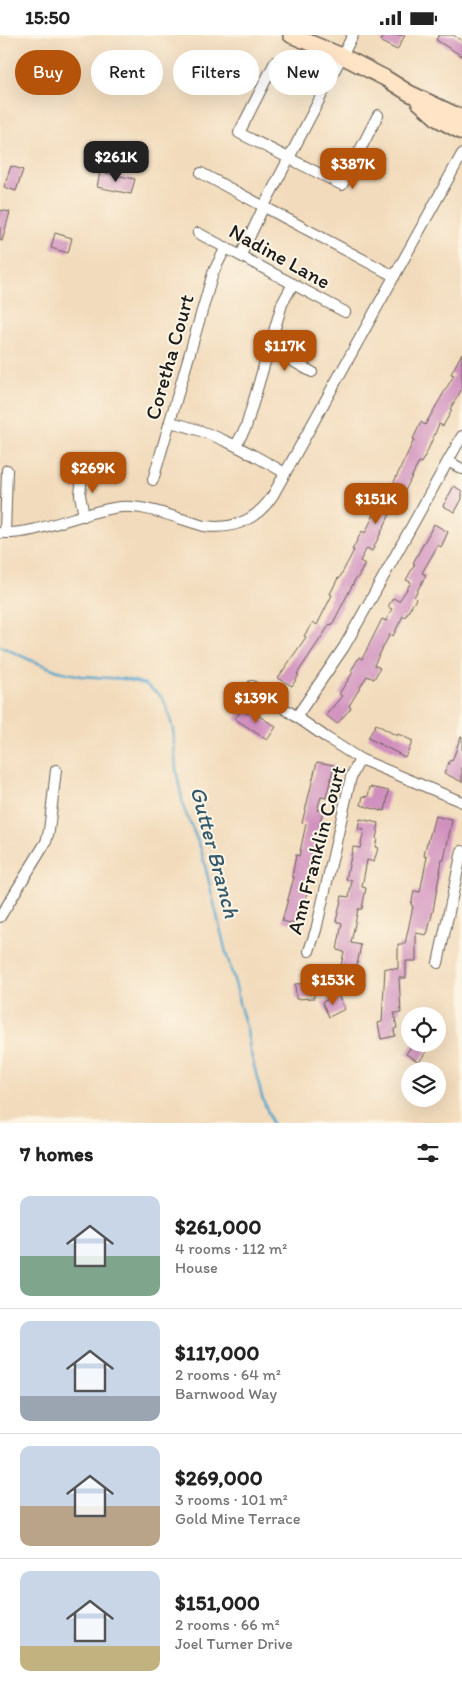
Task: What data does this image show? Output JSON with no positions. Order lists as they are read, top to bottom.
{
  "streets": {
    "street": ["Nadine Lane", "Coretha Court", "Ann Franklin Court"]
  },
  "crossings": [
    ["Nadine Lane", "Coretha Court"]
  ],
  "water": ["Gutter Branch"],
  "page": {
    "status": "15:50",
    "chip": [
      "Buy",
      "Rent",
      "Filters",
      "New"
    ],
    "price": [
      "$261K",
      "$387K",
      "$117K",
      "$269K",
      "$151K",
      "$139K",
      "$153K"
    ],
    "heading": "7 homes",
    "list": [
      {
        "name": "$261,000",
        "note": "4 rooms · 112 m² · House"
      },
      {
        "name": "$117,000",
        "note": "2 rooms · 64 m² · Barnwood Way"
      },
      {
        "name": "$269,000",
        "note": "3 rooms · 101 m² · Gold Mine Terrace"
      },
      {
        "name": "$151,000",
        "note": "2 rooms · 66 m² · Joel Turner Drive"
      }
    ]
  }
}
